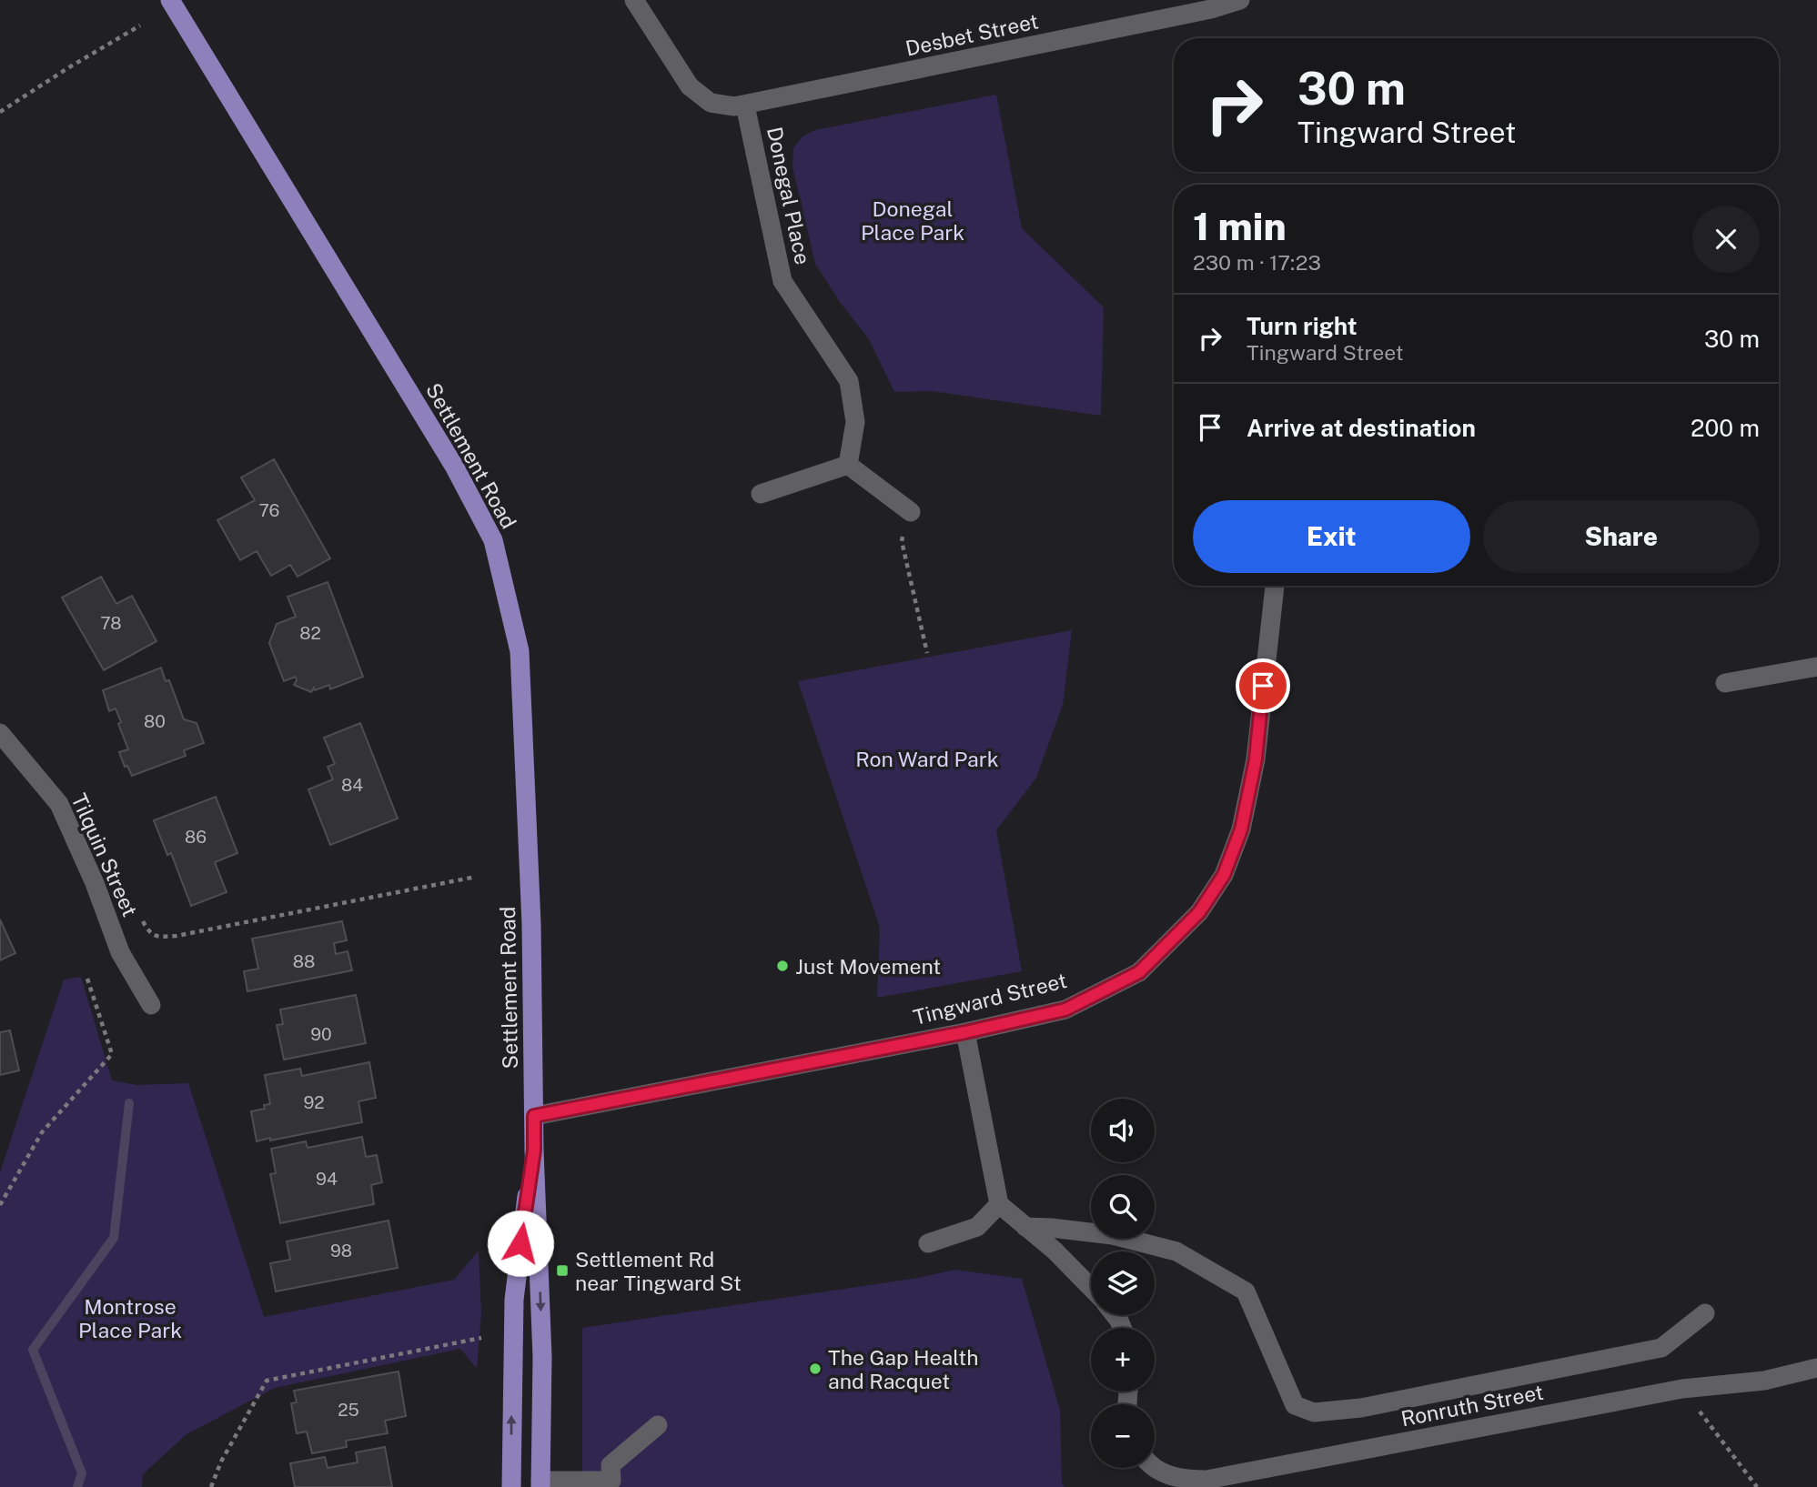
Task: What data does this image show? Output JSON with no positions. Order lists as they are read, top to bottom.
{
  "streets": {
    "main road": ["Settlement Road"],
    "street": [
      "Desbet Street",
      "Donegal Place",
      "Tilquin Street",
      "Tingward Street",
      "Ronruth Street"
    ]
  },
  "crossings": [
    ["Desbet Street", "Donegal Place"],
    ["Settlement Road", "Tingward Street"]
  ],
  "parks": ["Donegal Place Park", "Ron Ward Park", "Montrose Place Park"],
  "places": {
    "other": ["Just Movement", "The Gap Health and Racquet"],
    "transit": ["Settlement Rd near Tingward St"]
  },
  "house_numbers": [
    "76",
    "78",
    "82",
    "80",
    "84",
    "86",
    "88",
    "90",
    "92",
    "94",
    "98",
    "25"
  ],
  "page": {
    "turn": ["30 m", "Tingward Street"],
    "heading": ["1 min", "230 m · 17:23"],
    "list": [
      {
        "name": "Turn right",
        "note": "Tingward Street",
        "value": "30 m"
      },
      {
        "name": "Arrive at destination",
        "value": "200 m"
      }
    ],
    "buttons": ["Exit", "Share"],
    "map_buttons": ["+", "−"]
  }
}
